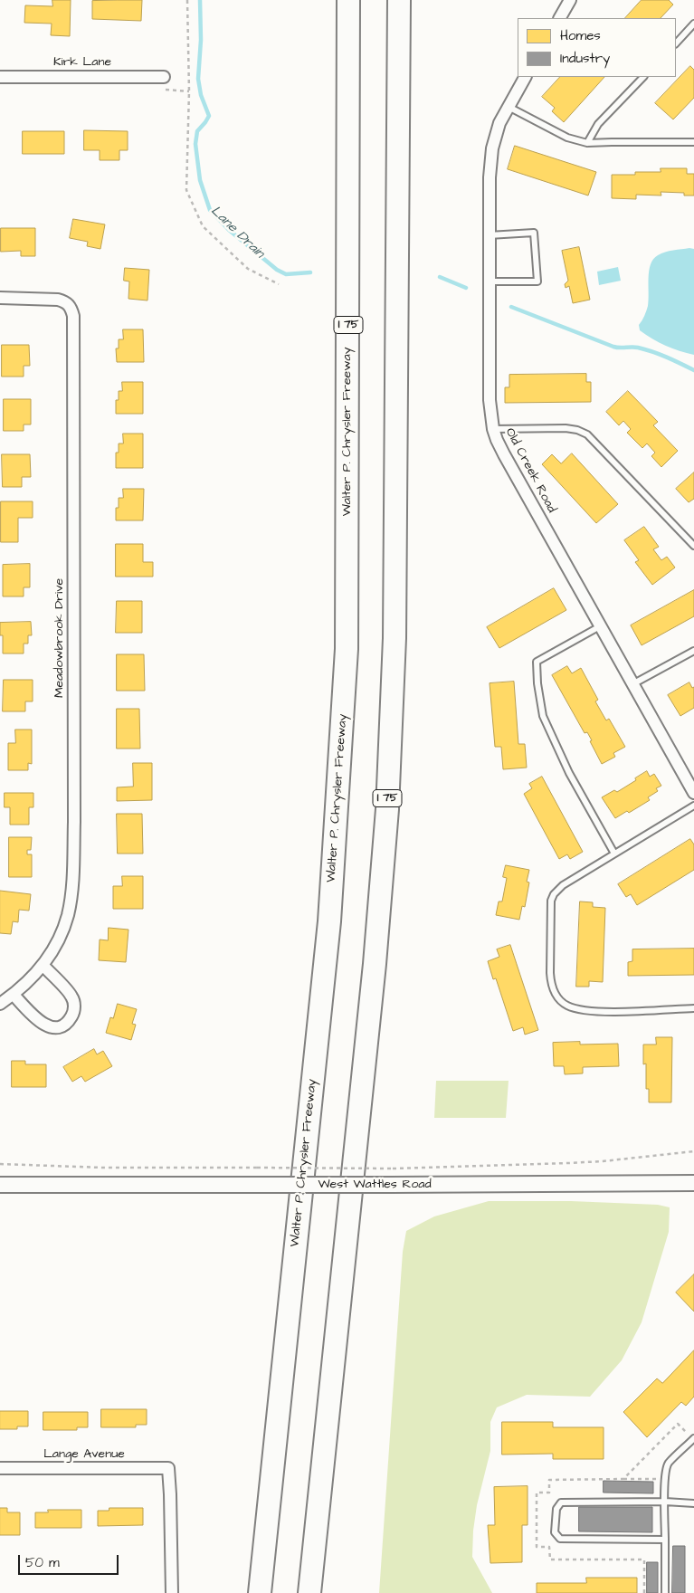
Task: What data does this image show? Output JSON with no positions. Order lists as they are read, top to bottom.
{
  "streets": {
    "highway": ["I 75", "Walter P. Chrysler Freeway"],
    "street": [
      "Kirk Lane",
      "Old Creek Road",
      "Meadowbrook Drive",
      "West Wattles Road",
      "Lange Avenue"
    ]
  },
  "water": ["Lane Drain"],
  "legend": ["Homes", "Industry"],
  "scale_bar": "50 m"
}
